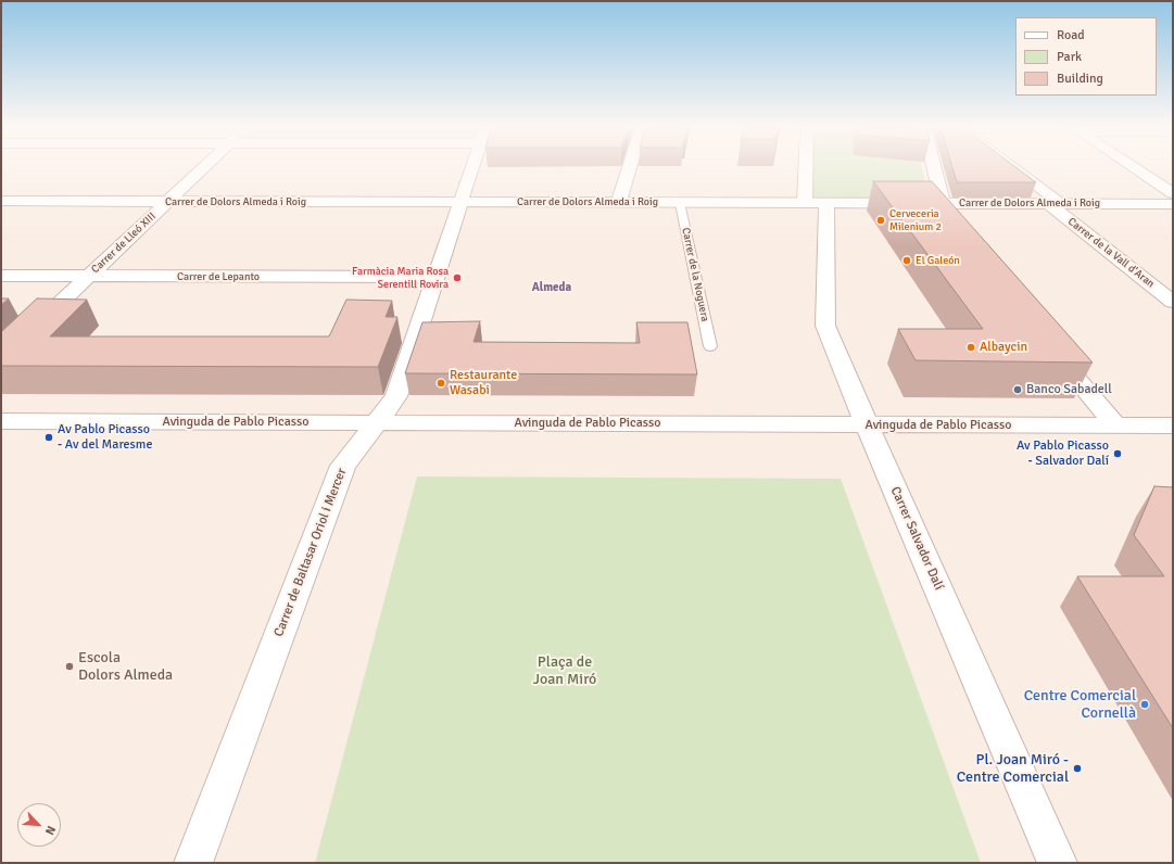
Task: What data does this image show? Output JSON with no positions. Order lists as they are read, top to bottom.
{
  "streets": {
    "street": [
      "Carrer de Dolors Almeda i Roig",
      "Carrer de Lleó XIII",
      "Carrer de la Vall d'Aran",
      "Carrer de Lepanto",
      "Avinguda de Pablo Picasso",
      "Carrer Salvador Dalí",
      "Carrer de Baltasar Oriol i Mercer"
    ],
    "lane": ["Carrer de la Noguera"]
  },
  "crossings": [
    ["Carrer de Dolors Almeda i Roig", "Carrer de Lleó XIII"],
    ["Carrer de Dolors Almeda i Roig", "Carrer de la Vall d'Aran"],
    ["Carrer de Dolors Almeda i Roig", "Carrer de la Noguera"],
    ["Carrer de Dolors Almeda i Roig", "Carrer Salvador Dalí"],
    ["Carrer de Dolors Almeda i Roig", "Carrer de Baltasar Oriol i Mercer"],
    ["Carrer de Lleó XIII", "Carrer de Lepanto"],
    ["Carrer de Lepanto", "Carrer de Baltasar Oriol i Mercer"],
    ["Avinguda de Pablo Picasso", "Carrer Salvador Dalí"],
    ["Avinguda de Pablo Picasso", "Carrer de Baltasar Oriol i Mercer"]
  ],
  "districts": ["Almeda"],
  "parks": ["Plaça de Joan Miró"],
  "places": [
    "Cerveceria Milenium 2",
    "El Galeón",
    "Farmàcia Maria Rosa Serentill Rovira",
    "Albaycin",
    "Restaurante Wasabi",
    "Banco Sabadell",
    "Av Pablo Picasso - Av del Maresme",
    "Av Pablo Picasso - Salvador Dalí",
    "Escola Dolors Almeda",
    "Centre Comercial Cornellà",
    "Pl. Joan Miró - Centre Comercial"
  ],
  "legend": ["Road", "Park", "Building"],
  "north": "bottom right"
}
